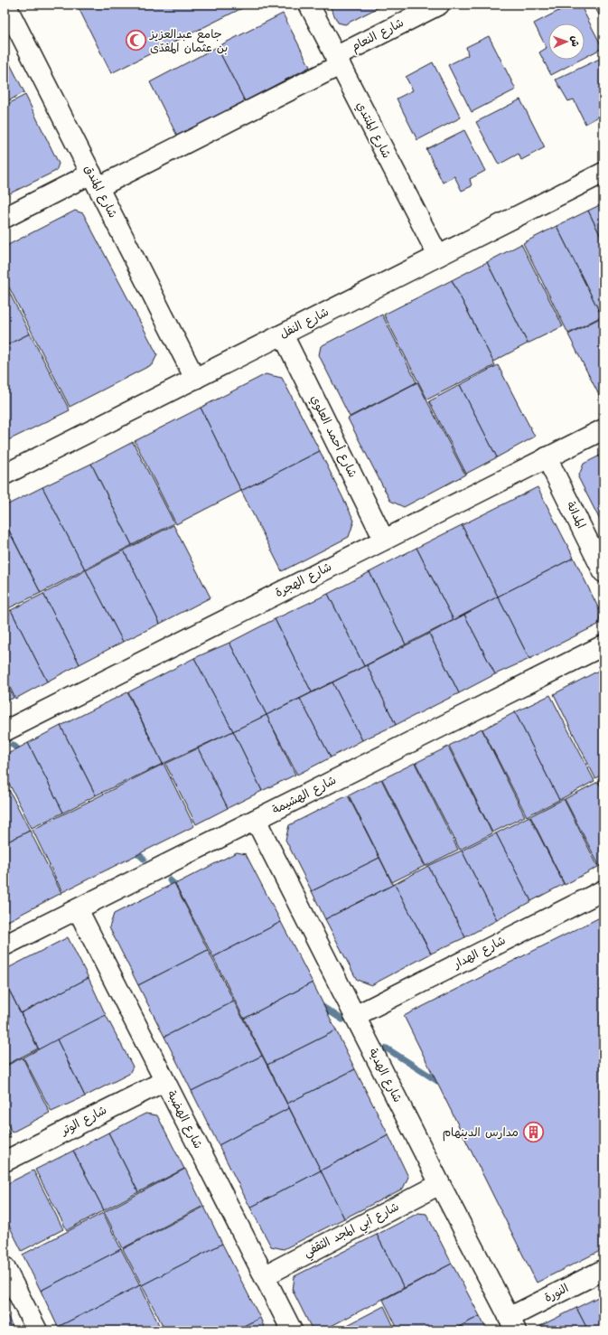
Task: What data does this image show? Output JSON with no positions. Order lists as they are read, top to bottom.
{
  "streets": {
    "street": [
      "شارع النعام",
      "شارع المنتدي",
      "شارع المندق",
      "شارع النفل",
      "شارع أحمد العلوي",
      "المدانة",
      "شارع الهجرة",
      "شارع الهشيمة",
      "شارع الهدار",
      "شارع الهدية",
      "شارع الهضبة",
      "شارع الوتر",
      "شارع أبي المجد الثقفي",
      "النورة"
    ]
  },
  "crossings": [
    ["شارع النعام", "شارع المنتدي"],
    ["شارع النعام", "شارع المندق"],
    ["شارع المنتدي", "شارع النفل"],
    ["شارع المندق", "شارع النفل"],
    ["شارع النفل", "شارع أحمد العلوي"],
    ["شارع أحمد العلوي", "شارع الهجرة"],
    ["المدانة", "شارع الهجرة"],
    ["شارع الهشيمة", "شارع الهدية"],
    ["شارع الهشيمة", "شارع الهضبة"],
    ["شارع الهدار", "شارع الهدية"],
    ["شارع الهدية", "شارع أبي المجد الثقفي"],
    ["شارع الهدية", "النورة"],
    ["شارع الهضبة", "شارع الوتر"],
    ["شارع الهضبة", "شارع أبي المجد الثقفي"]
  ],
  "places": {
    "mosque": ["جامع عبدالعزيز بن عثمان المفدّى"],
    "building": ["مدارس الدينهام"]
  },
  "north": "right"
}
